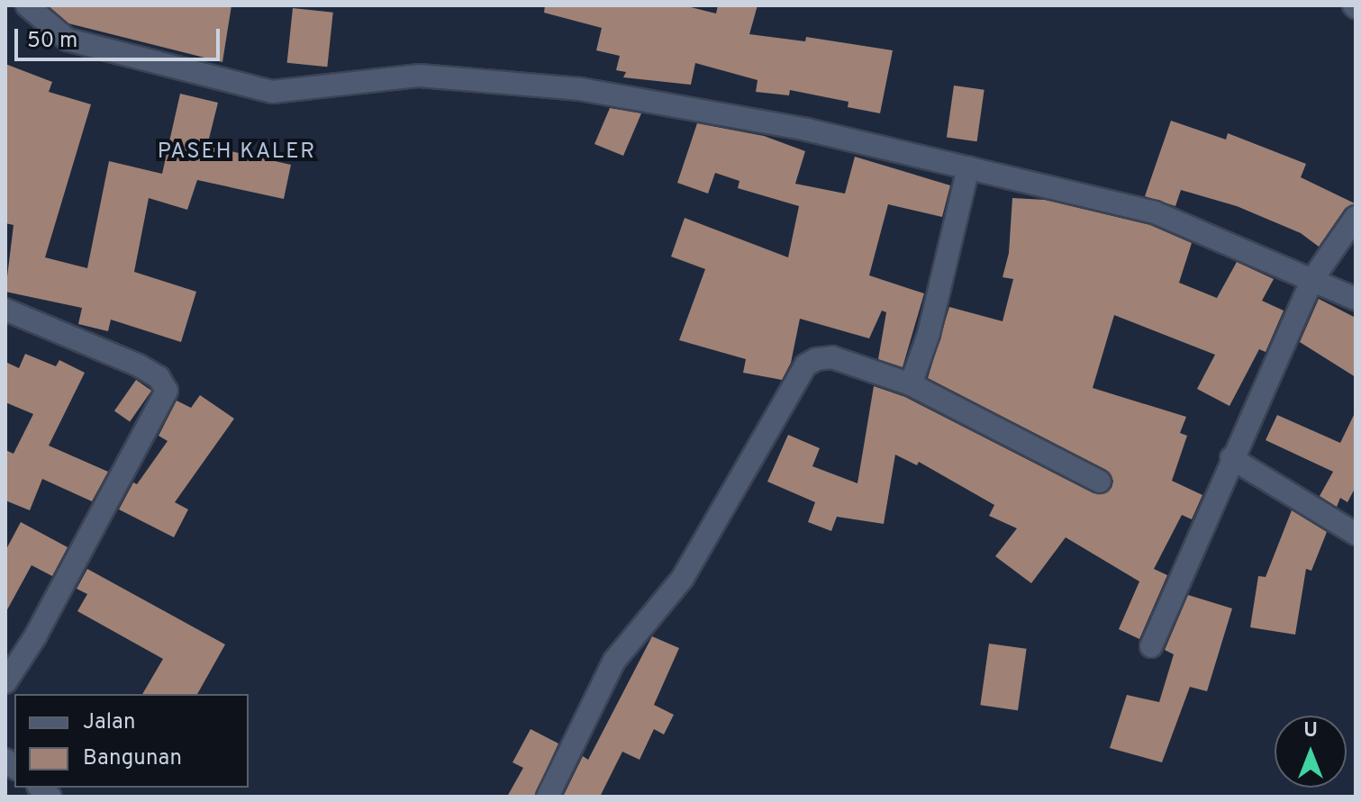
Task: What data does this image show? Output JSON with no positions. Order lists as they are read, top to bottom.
{
  "districts": ["PASEH KALER"],
  "legend": ["Jalan", "Bangunan"],
  "scale_bar": "50 m",
  "north": "top"
}
